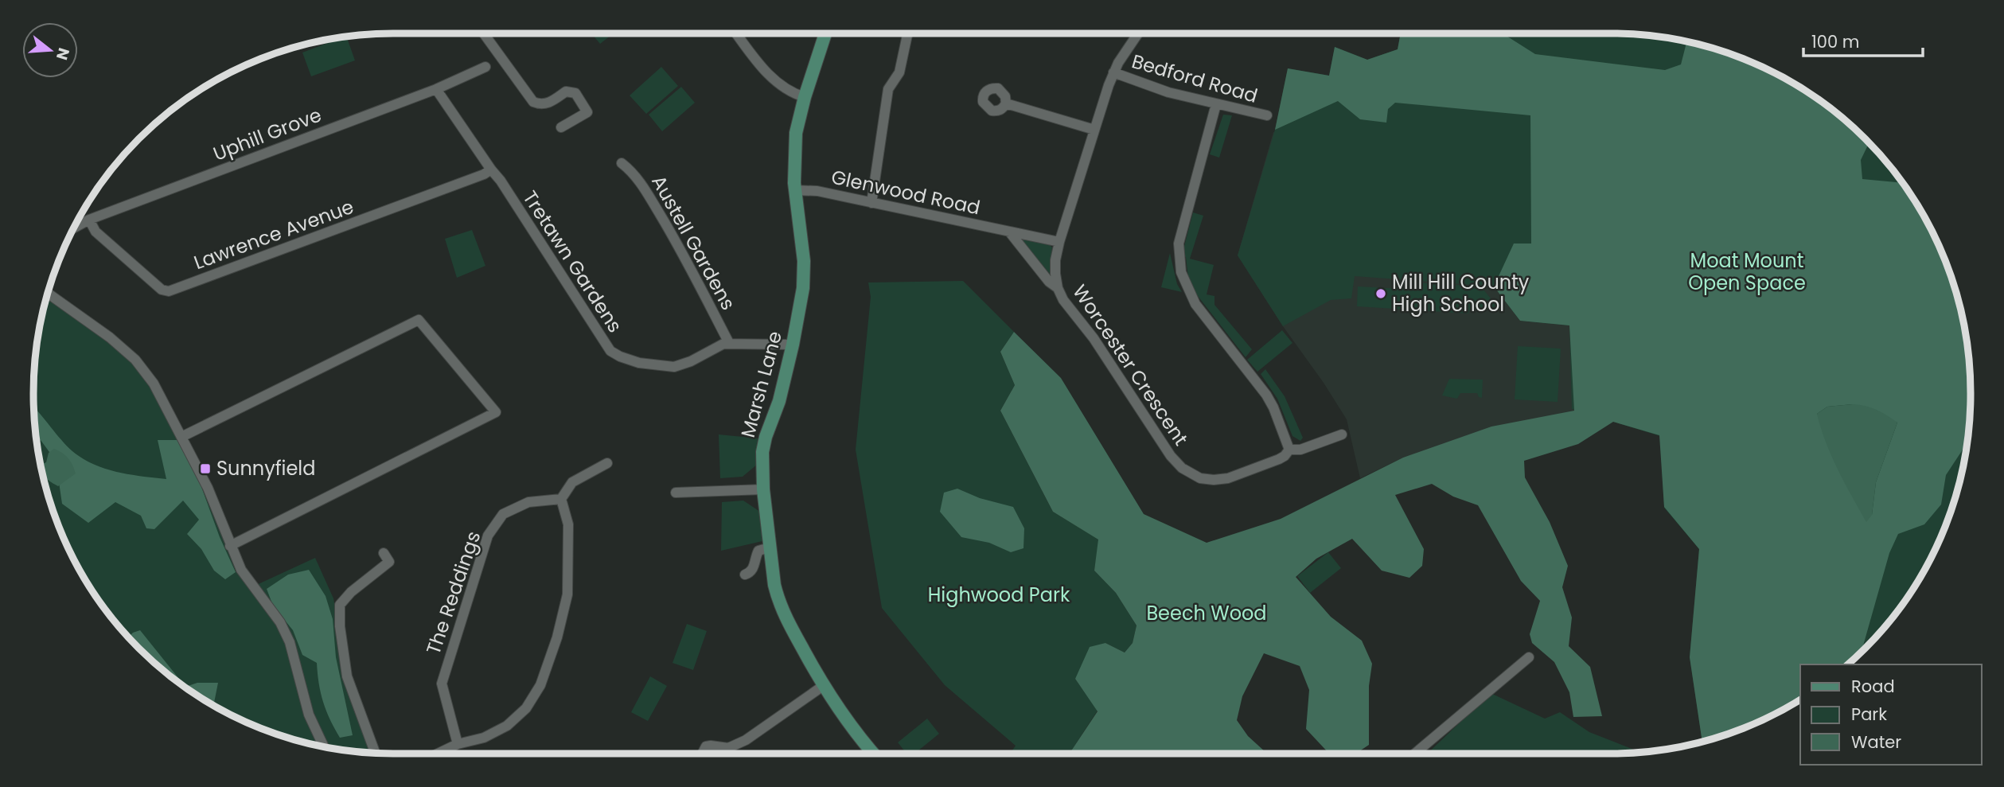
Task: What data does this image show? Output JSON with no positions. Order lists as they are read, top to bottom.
{
  "streets": {
    "main road": ["Marsh Lane"],
    "street": [
      "Bedford Road",
      "Uphill Grove",
      "Glenwood Road",
      "Lawrence Avenue",
      "Austell Gardens",
      "Tretawn Gardens",
      "Worcester Crescent",
      "The Reddings"
    ]
  },
  "crossings": [
    ["Bedford Road", "Worcester Crescent"],
    ["Uphill Grove", "Lawrence Avenue"],
    ["Uphill Grove", "Tretawn Gardens"],
    ["Glenwood Road", "Worcester Crescent"],
    ["Glenwood Road", "Marsh Lane"],
    ["Lawrence Avenue", "Tretawn Gardens"],
    ["Austell Gardens", "Tretawn Gardens"],
    ["Tretawn Gardens", "Marsh Lane"]
  ],
  "parks": ["Moat Mount Open Space", "Highwood Park", "Beech Wood"],
  "places": {
    "other": ["Mill Hill County High School"],
    "transit": ["Sunnyfield"]
  },
  "legend": ["Road", "Park", "Water"],
  "scale_bar": "100 m",
  "north": "right"
}
